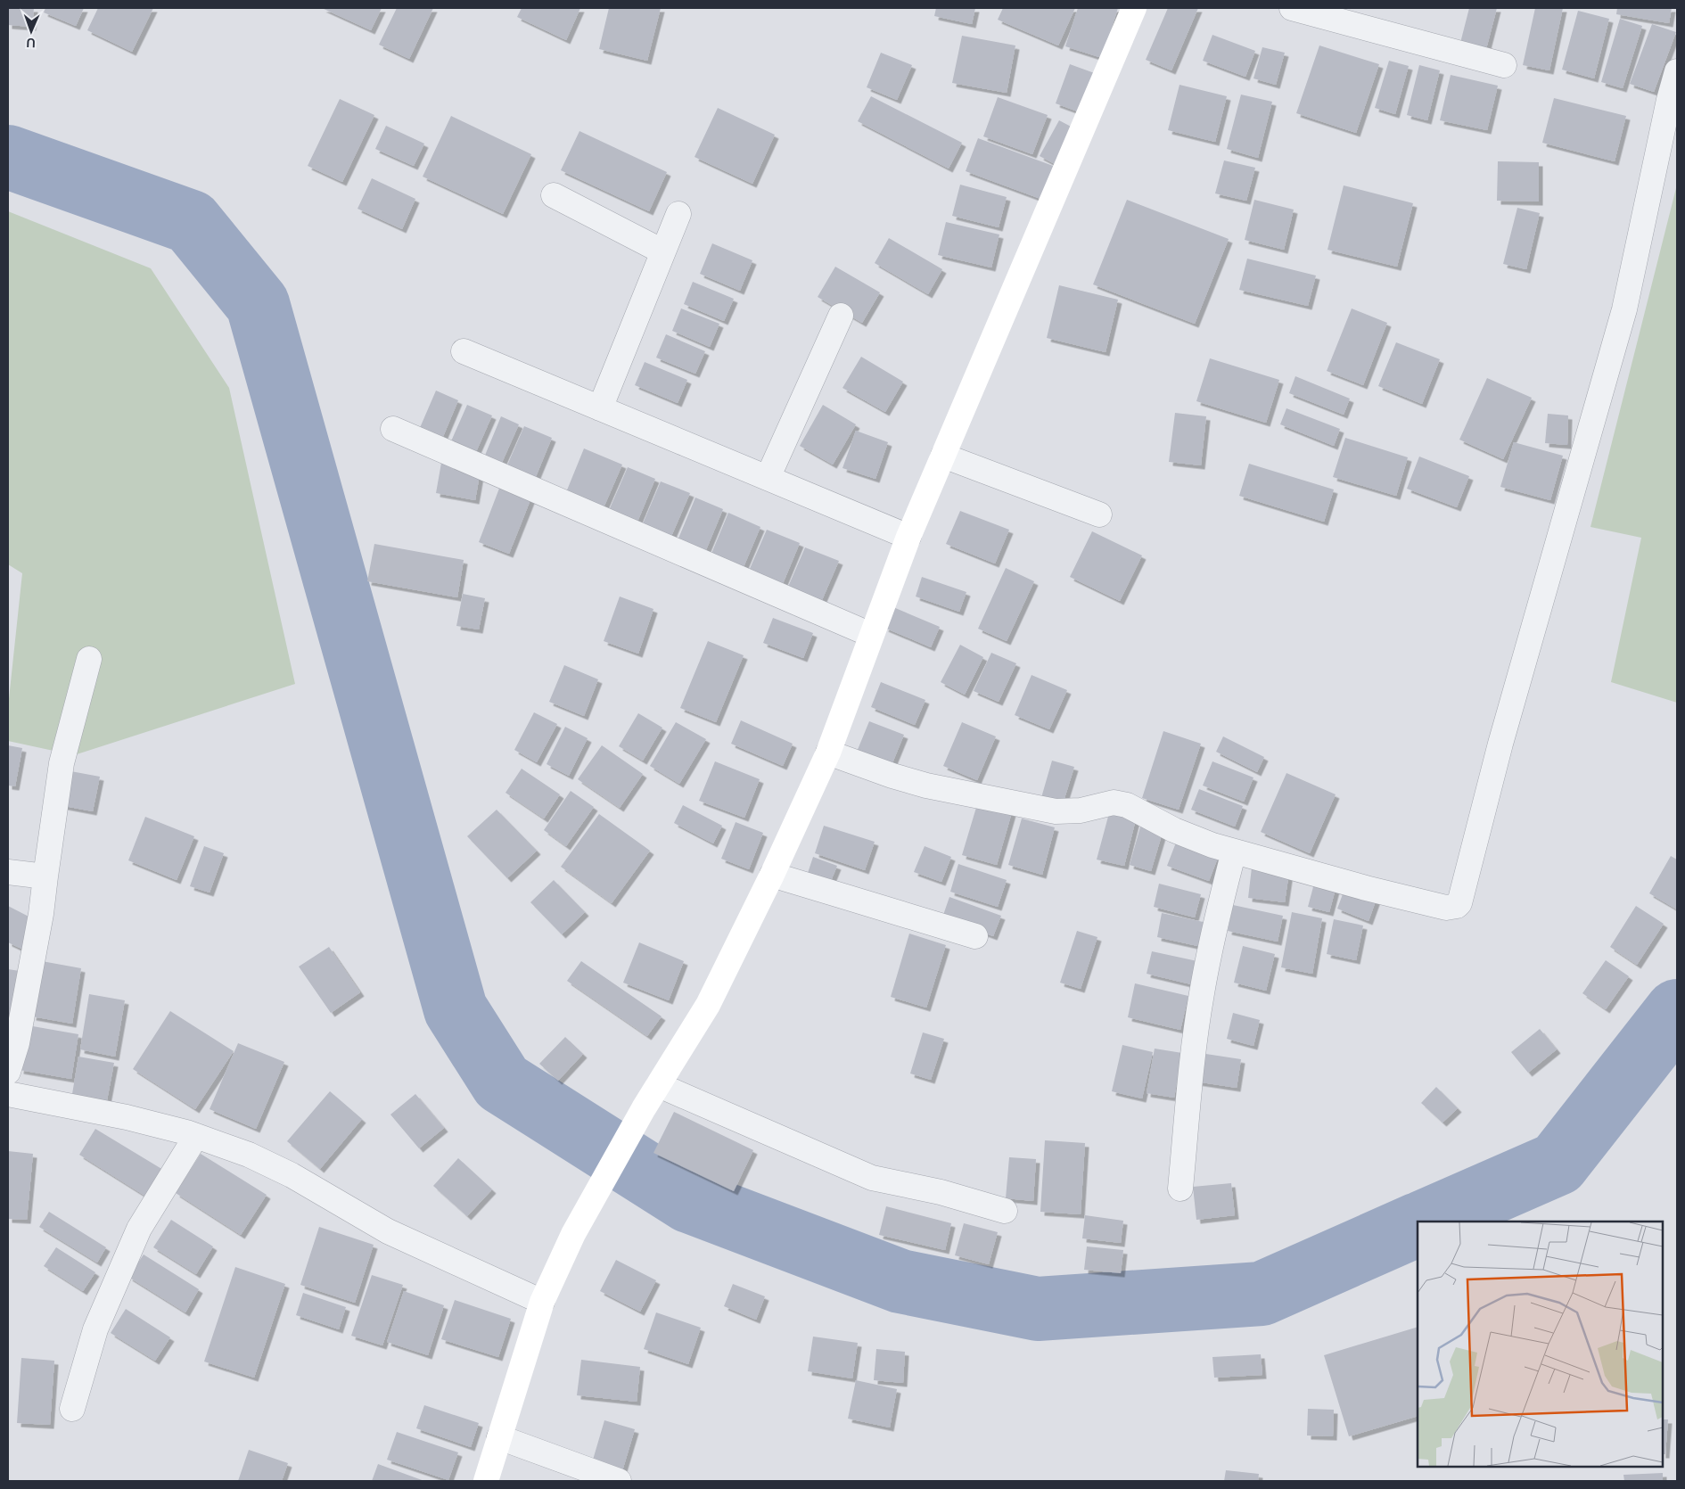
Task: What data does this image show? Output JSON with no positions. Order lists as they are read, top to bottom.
{
  "north": "bottom"
}
